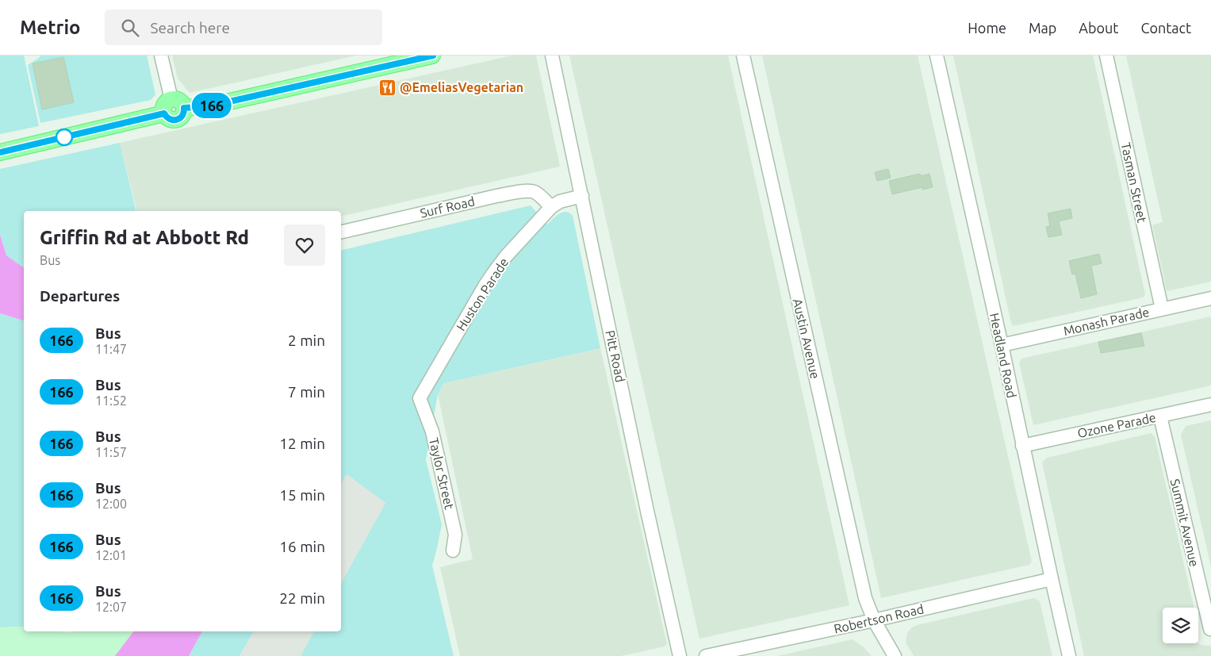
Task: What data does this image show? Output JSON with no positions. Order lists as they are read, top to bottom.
{
  "streets": {
    "street": [
      "Tasman Street",
      "Surf Road",
      "Huston Parade",
      "Monash Parade",
      "Austin Avenue",
      "Headland Road",
      "Pitt Road",
      "Ozone Parade",
      "Taylor Street",
      "Summit Avenue",
      "Robertson Road"
    ]
  },
  "crossings": [
    ["Tasman Street", "Monash Parade"],
    ["Surf Road", "Huston Parade"],
    ["Huston Parade", "Pitt Road"],
    ["Huston Parade", "Taylor Street"],
    ["Monash Parade", "Headland Road"],
    ["Austin Avenue", "Robertson Road"],
    ["Headland Road", "Ozone Parade"],
    ["Headland Road", "Robertson Road"],
    ["Ozone Parade", "Summit Avenue"]
  ],
  "places": {
    "restaurant": ["@EmeliasVegetarian"]
  },
  "lines": ["bus line 166"],
  "page": {
    "header": "Metrio",
    "search": "Search here",
    "nav": [
      "Home",
      "Map",
      "About",
      "Contact"
    ],
    "on_map": "166",
    "heading": [
      ["Griffin Rd at Abbott Rd", "Bus"],
      "Departures"
    ],
    "list": [
      {
        "mark": "166",
        "name": "Bus",
        "note": "11:47",
        "value": "2 min"
      },
      {
        "mark": "166",
        "name": "Bus",
        "note": "11:52",
        "value": "7 min"
      },
      {
        "mark": "166",
        "name": "Bus",
        "note": "11:57",
        "value": "12 min"
      },
      {
        "mark": "166",
        "name": "Bus",
        "note": "12:00",
        "value": "15 min"
      },
      {
        "mark": "166",
        "name": "Bus",
        "note": "12:01",
        "value": "16 min"
      },
      {
        "mark": "166",
        "name": "Bus",
        "note": "12:07",
        "value": "22 min"
      }
    ]
  }
}
